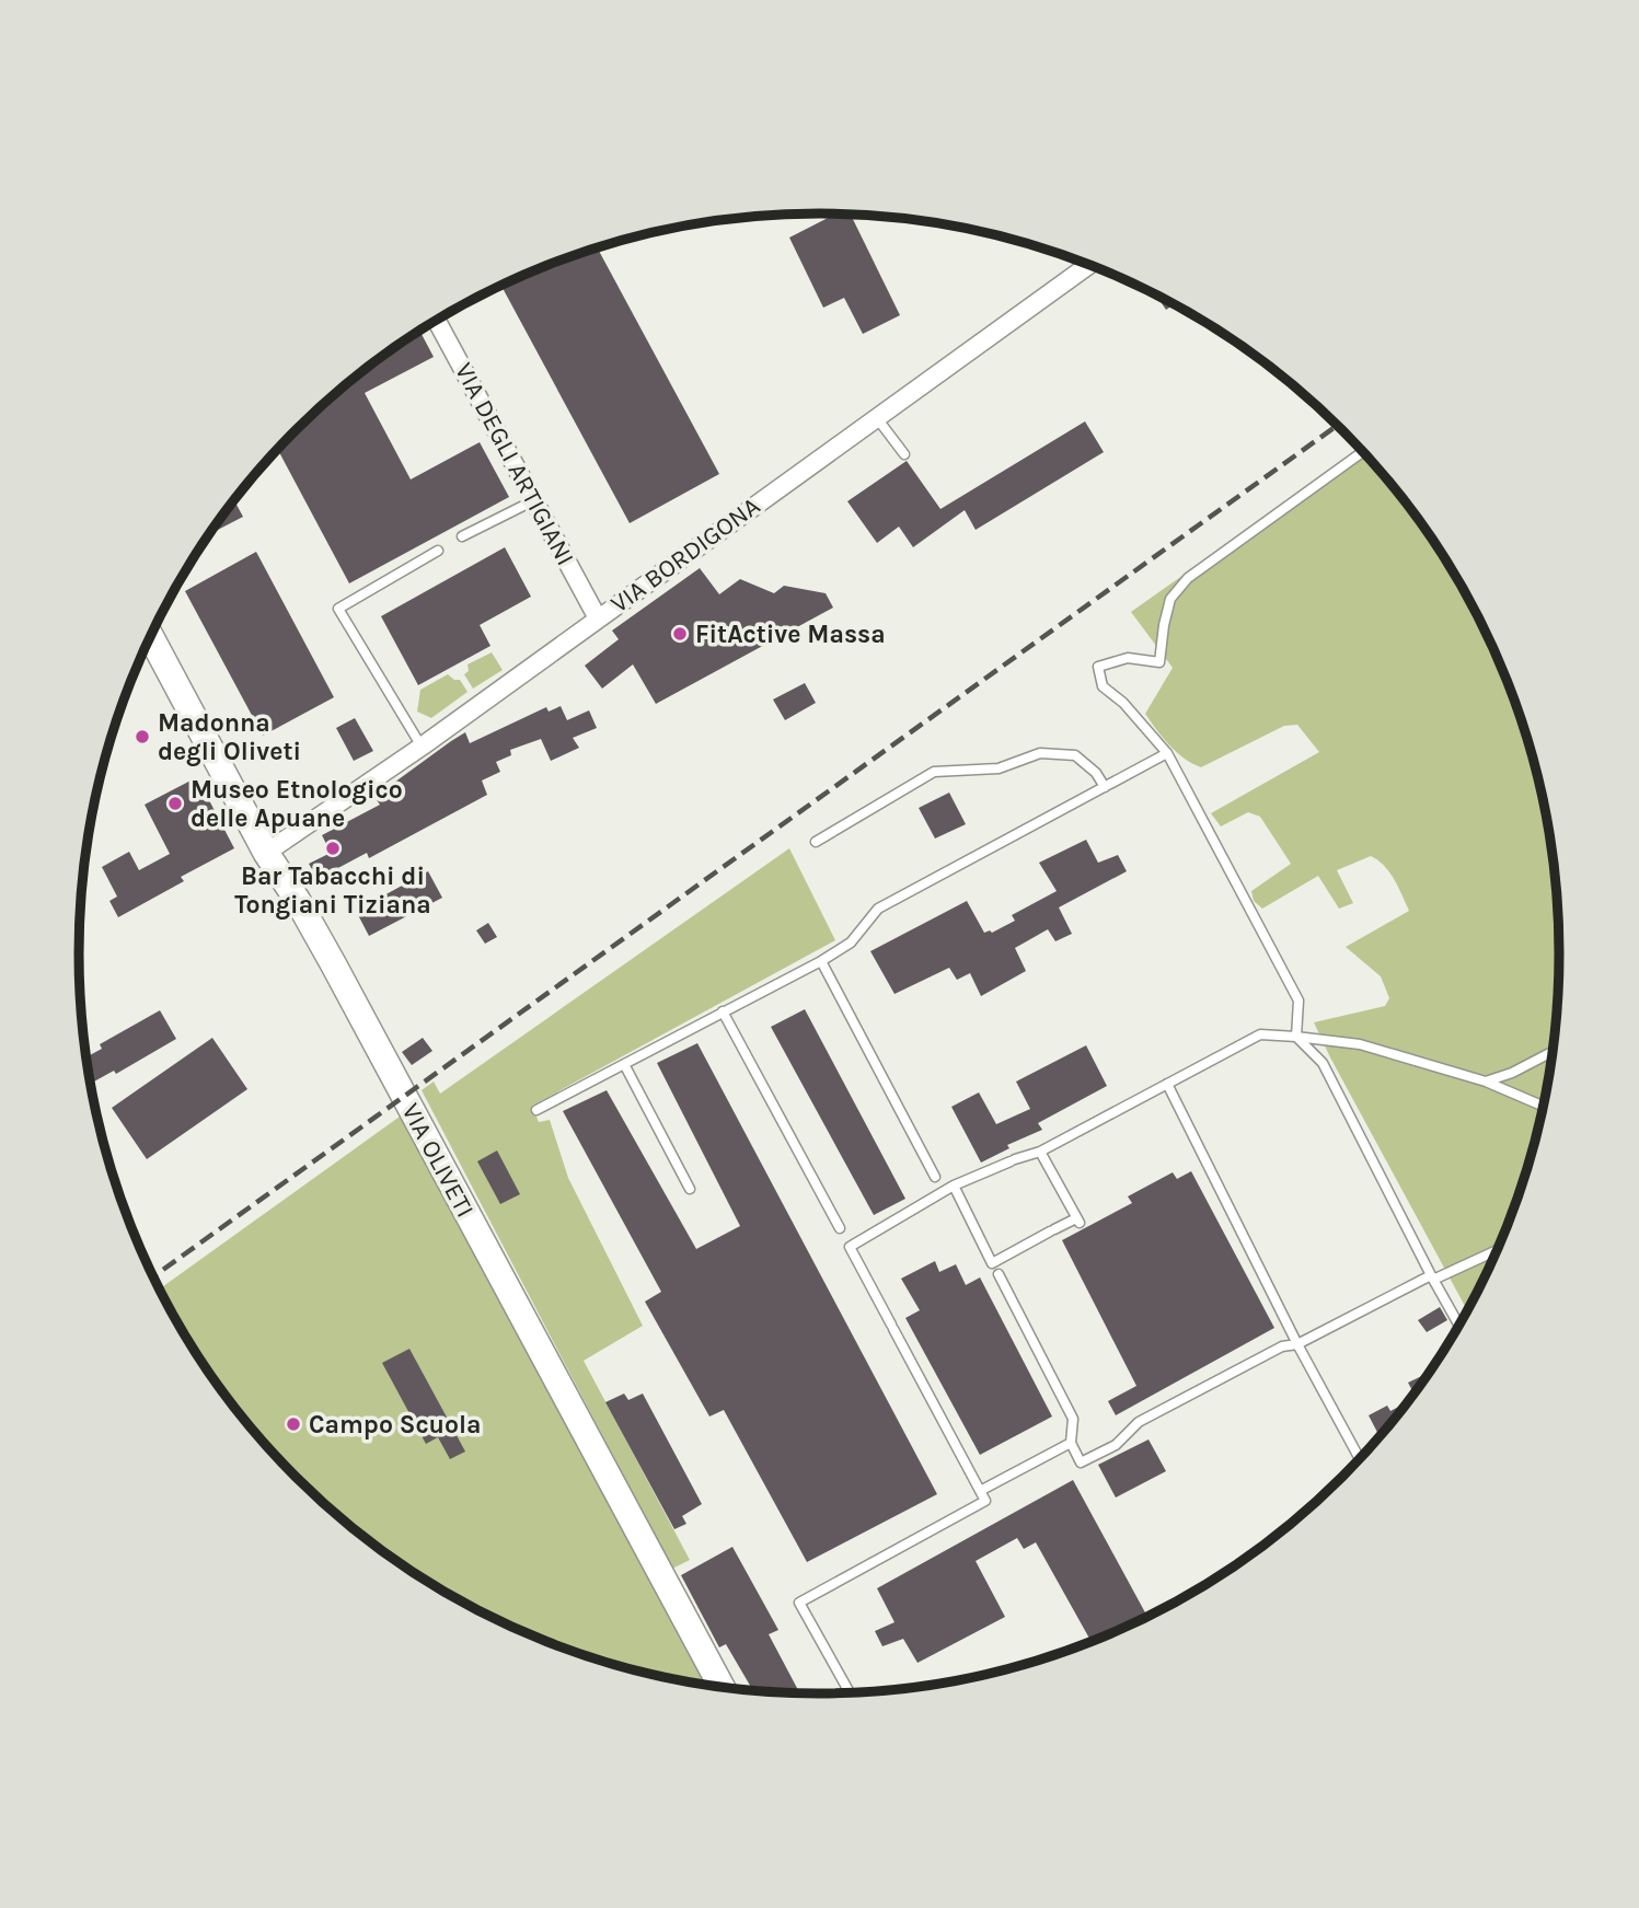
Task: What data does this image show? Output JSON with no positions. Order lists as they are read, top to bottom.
{
  "streets": {
    "main road": ["VIA OLIVETI"],
    "street": ["VIA DEGLI ARTIGIANI", "VIA BORDIGONA"]
  },
  "crossings": [
    ["VIA DEGLI ARTIGIANI", "VIA BORDIGONA"],
    ["VIA BORDIGONA", "VIA OLIVETI"]
  ],
  "places": [
    "FitActive Massa",
    "Madonna degli Oliveti",
    "Museo Etnologico delle Apuane",
    "Bar Tabacchi di Tongiani Tiziana",
    "Campo Scuola"
  ]
}
